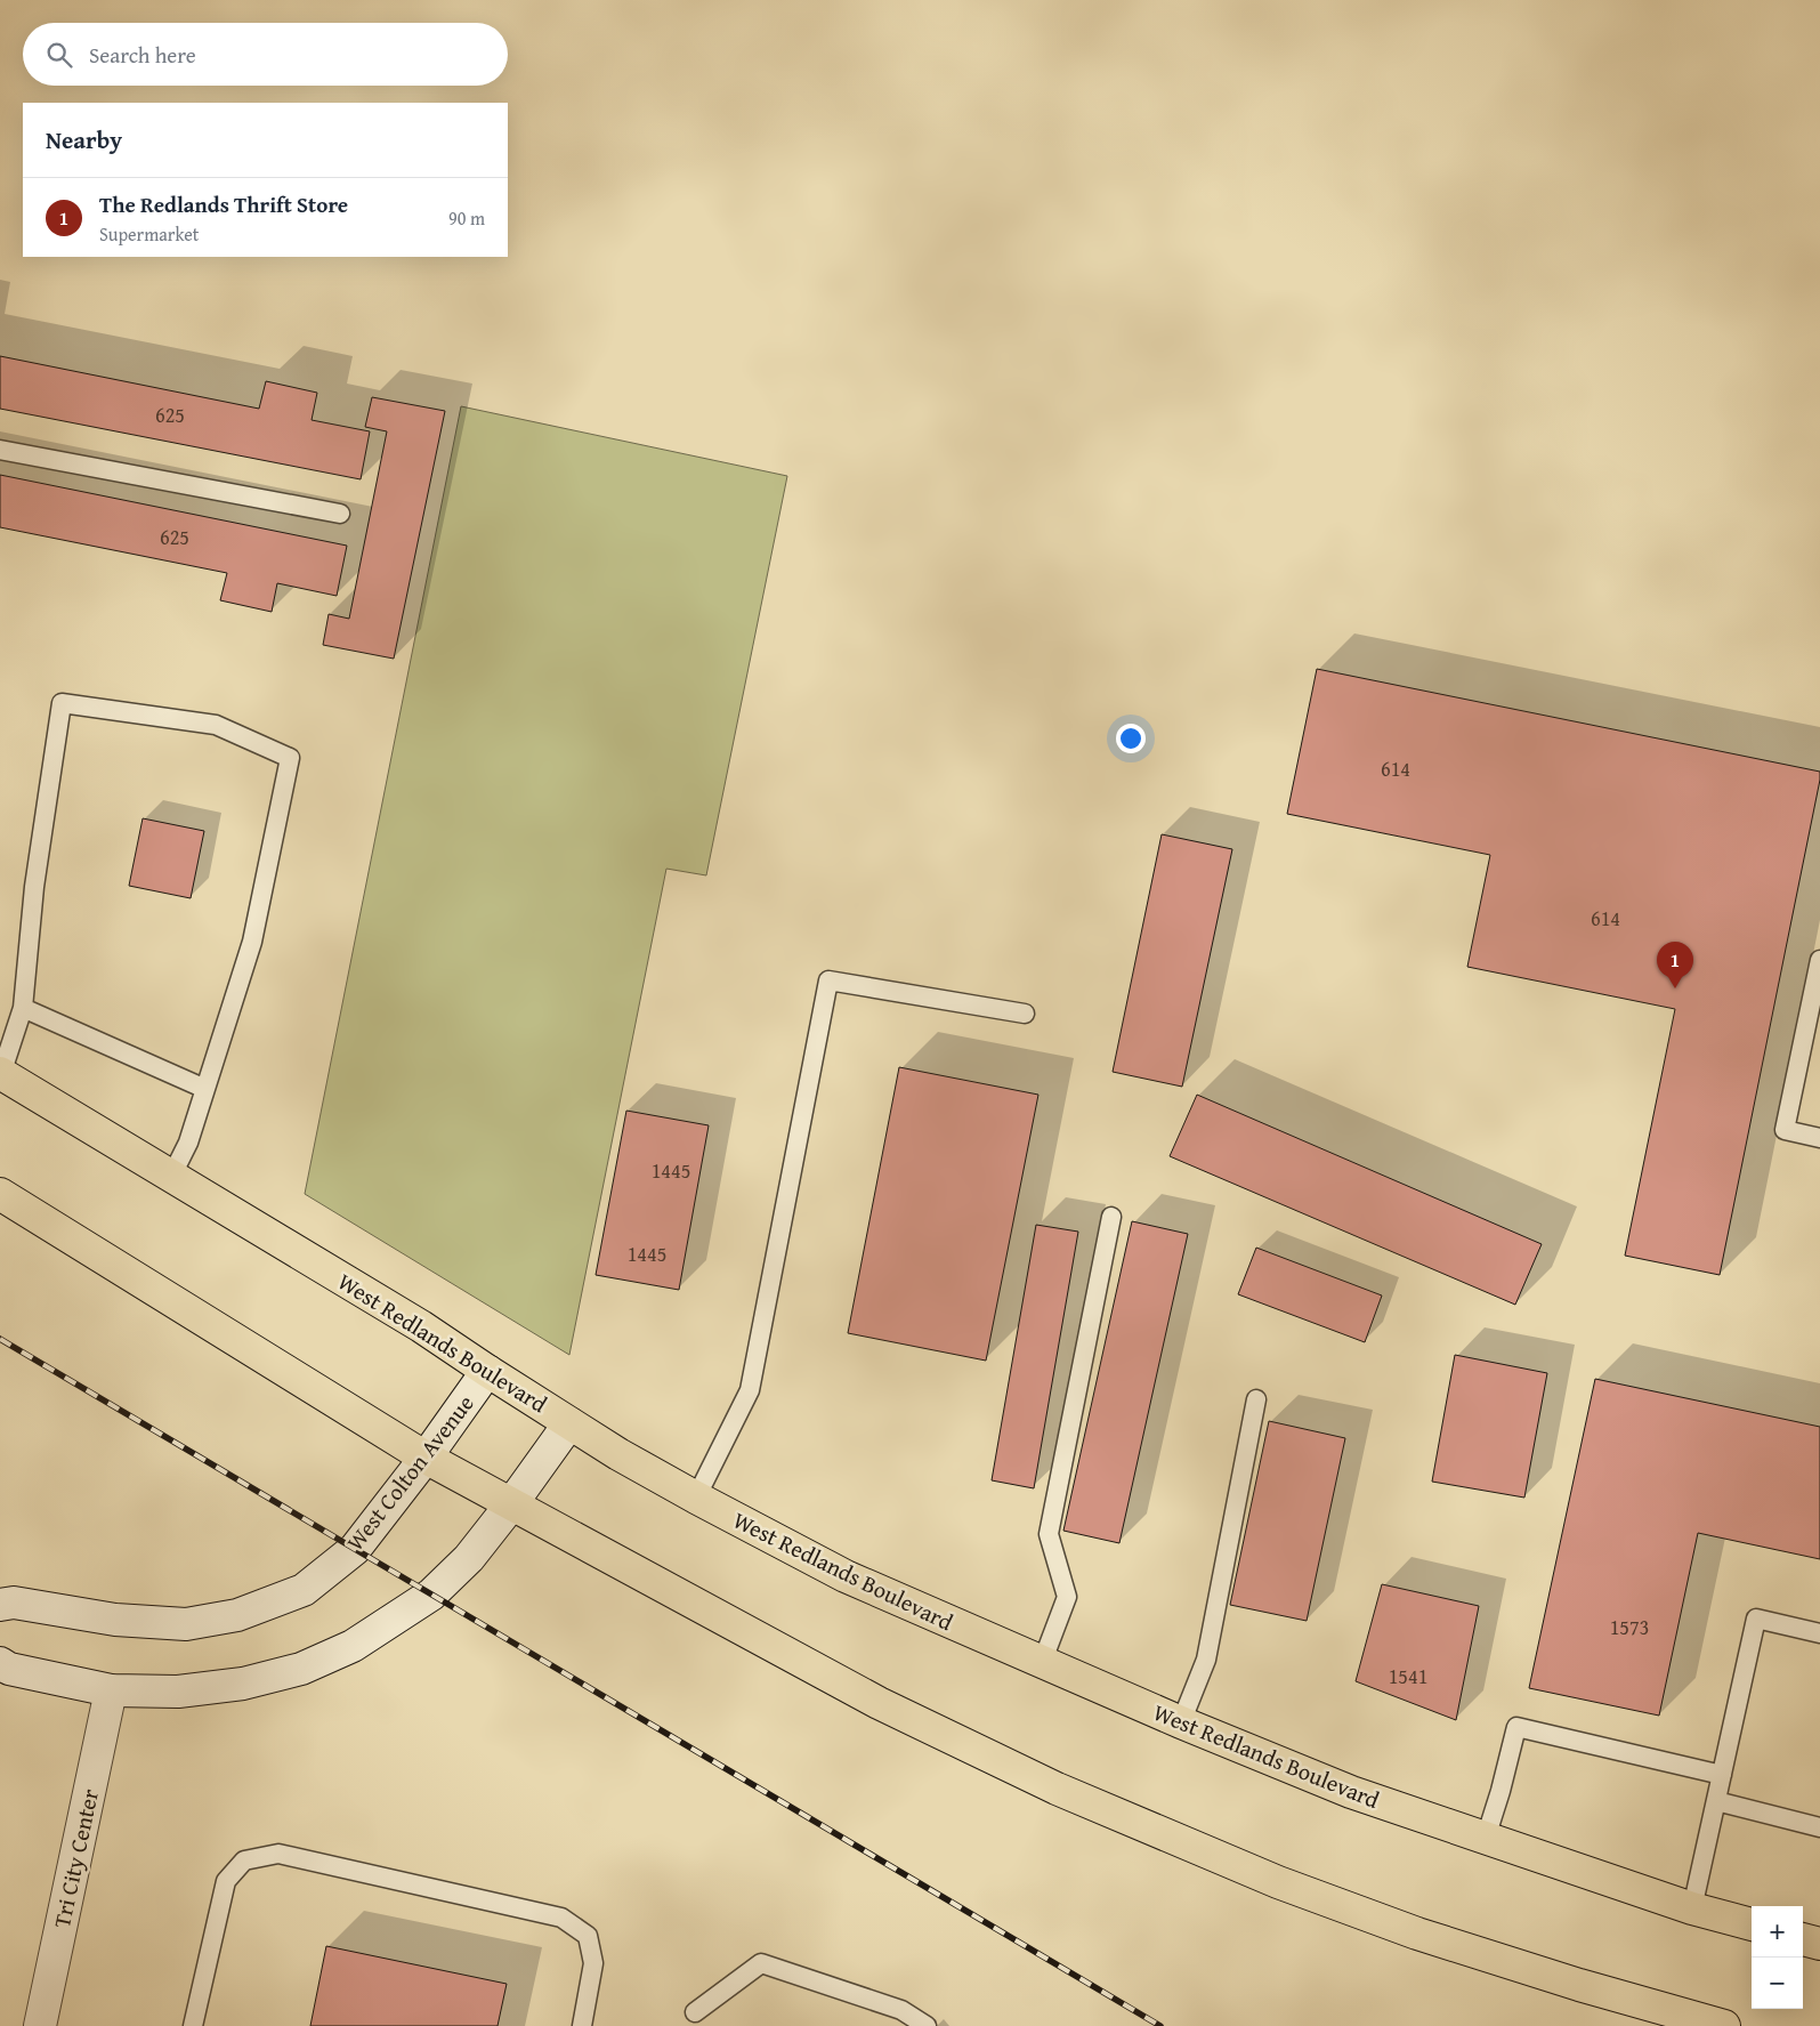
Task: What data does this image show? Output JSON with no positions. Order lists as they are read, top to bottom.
{
  "streets": {
    "main road": ["West Redlands Boulevard", "West Colton Avenue", "Tri City Center"]
  },
  "crossings": [
    ["West Redlands Boulevard", "West Colton Avenue"]
  ],
  "house_numbers": [
    "625",
    "625",
    "614",
    "614",
    "1445",
    "1445",
    "1573",
    "1541"
  ],
  "page": {
    "search": "Search here",
    "heading": "Nearby",
    "list": [
      {
        "mark": "1",
        "name": "The Redlands Thrift Store",
        "note": "Supermarket",
        "value": "90 m"
      }
    ],
    "pins": "1",
    "map_buttons": ["+", "−"]
  }
}
